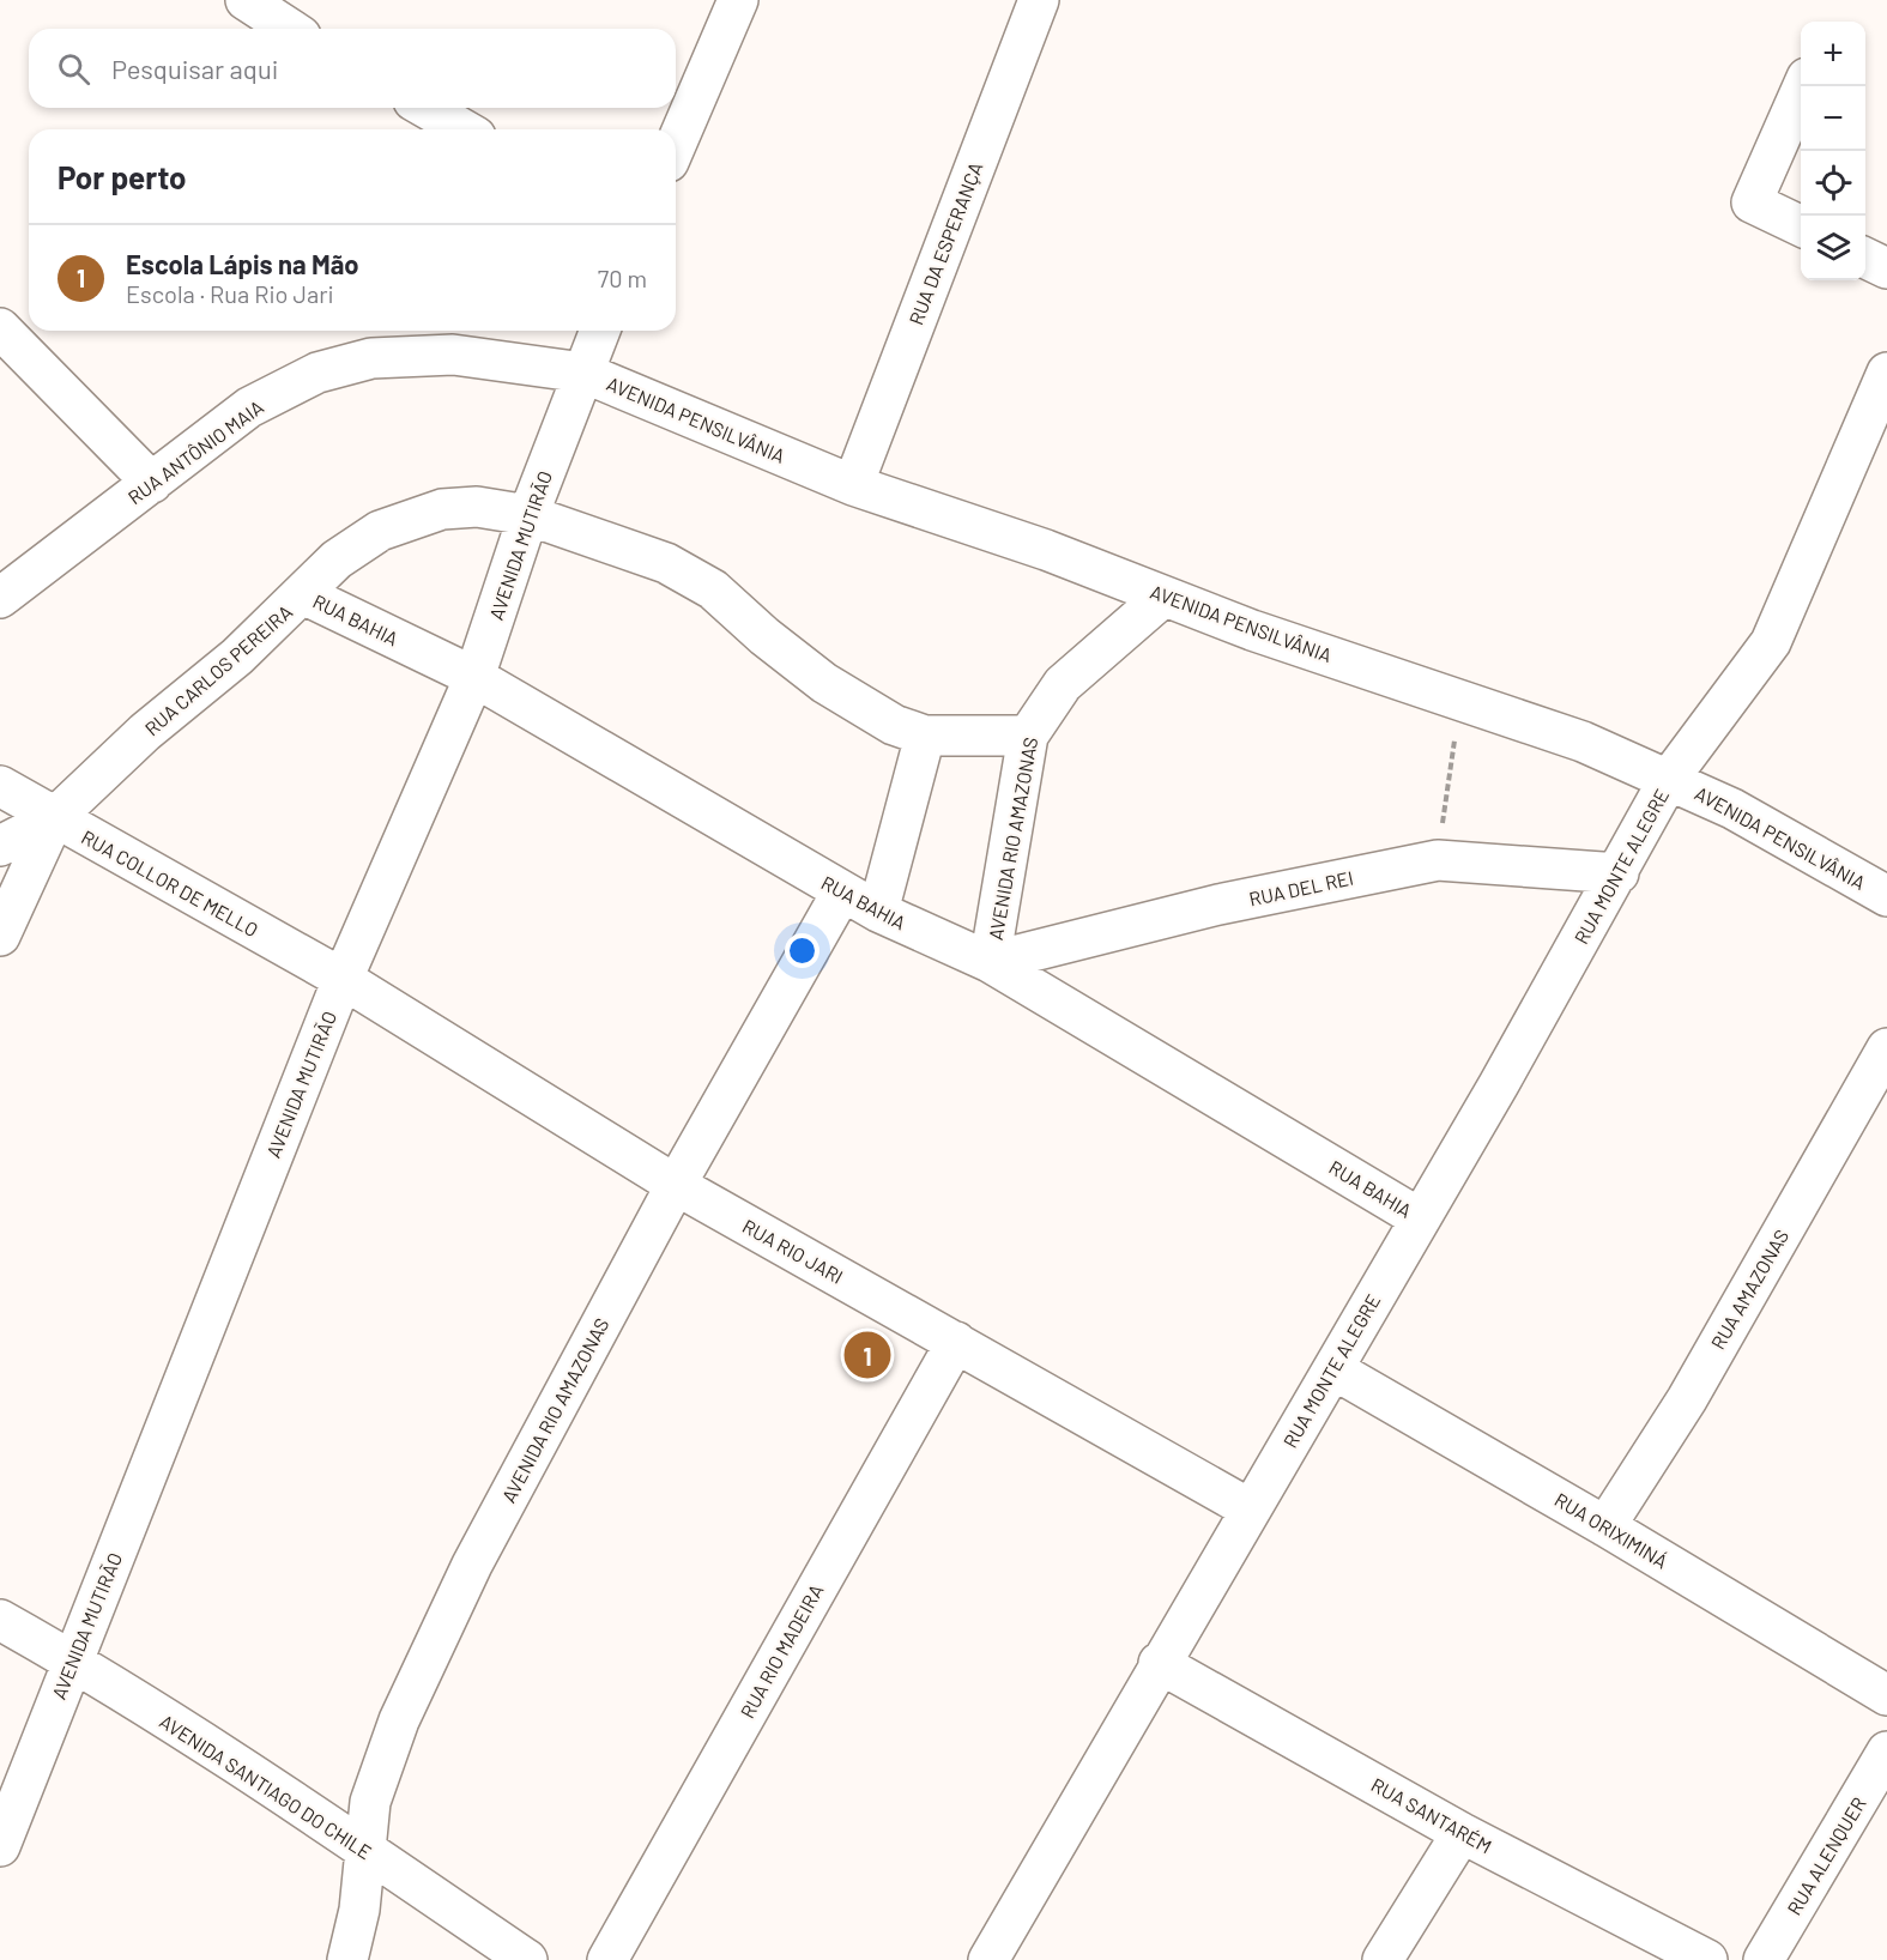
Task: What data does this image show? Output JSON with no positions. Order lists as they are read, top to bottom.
{
  "streets": {
    "street": [
      "RUA DA ESPERANÇA",
      "AVENIDA PENSILVÂNIA",
      "RUA ANTÔNIO MAIA",
      "AVENIDA MUTIRÃO",
      "RUA BAHIA",
      "RUA CARLOS PEREIRA",
      "AVENIDA RIO AMAZONAS",
      "RUA MONTE ALEGRE",
      "RUA COLLOR DE MELLO",
      "RUA DEL REI",
      "RUA RIO JARI",
      "RUA AMAZONAS",
      "RUA ORIXIMINÁ",
      "RUA RIO MADEIRA",
      "AVENIDA SANTIAGO DO CHILE",
      "RUA SANTARÉM",
      "RUA ALENQUER"
    ]
  },
  "crossings": [
    ["RUA DA ESPERANÇA", "AVENIDA PENSILVÂNIA"],
    ["AVENIDA PENSILVÂNIA", "RUA ANTÔNIO MAIA"],
    ["AVENIDA PENSILVÂNIA", "AVENIDA MUTIRÃO"],
    ["AVENIDA PENSILVÂNIA", "AVENIDA RIO AMAZONAS"],
    ["AVENIDA PENSILVÂNIA", "RUA MONTE ALEGRE"],
    ["RUA ANTÔNIO MAIA", "AVENIDA MUTIRÃO"],
    ["AVENIDA MUTIRÃO", "RUA BAHIA"],
    ["AVENIDA MUTIRÃO", "RUA CARLOS PEREIRA"],
    ["AVENIDA MUTIRÃO", "RUA COLLOR DE MELLO"],
    ["AVENIDA MUTIRÃO", "RUA RIO JARI"],
    ["AVENIDA MUTIRÃO", "AVENIDA SANTIAGO DO CHILE"],
    ["RUA BAHIA", "RUA CARLOS PEREIRA"],
    ["RUA BAHIA", "AVENIDA RIO AMAZONAS"],
    ["RUA BAHIA", "RUA MONTE ALEGRE"],
    ["RUA BAHIA", "RUA DEL REI"],
    ["RUA CARLOS PEREIRA", "AVENIDA RIO AMAZONAS"],
    ["RUA CARLOS PEREIRA", "RUA COLLOR DE MELLO"],
    ["AVENIDA RIO AMAZONAS", "RUA DEL REI"],
    ["AVENIDA RIO AMAZONAS", "RUA RIO JARI"],
    ["AVENIDA RIO AMAZONAS", "AVENIDA SANTIAGO DO CHILE"],
    ["RUA MONTE ALEGRE", "RUA DEL REI"],
    ["RUA MONTE ALEGRE", "RUA RIO JARI"],
    ["RUA MONTE ALEGRE", "RUA ORIXIMINÁ"],
    ["RUA MONTE ALEGRE", "RUA SANTARÉM"],
    ["RUA COLLOR DE MELLO", "RUA RIO JARI"],
    ["RUA RIO JARI", "RUA RIO MADEIRA"],
    ["RUA AMAZONAS", "RUA ORIXIMINÁ"]
  ],
  "page": {
    "map_buttons": ["+", "−"],
    "search": "Pesquisar aqui",
    "heading": "Por perto",
    "list": [
      {
        "mark": "1",
        "name": "Escola Lápis na Mão",
        "note": "Escola · Rua Rio Jari",
        "value": "70 m"
      }
    ],
    "pins": "1"
  }
}
